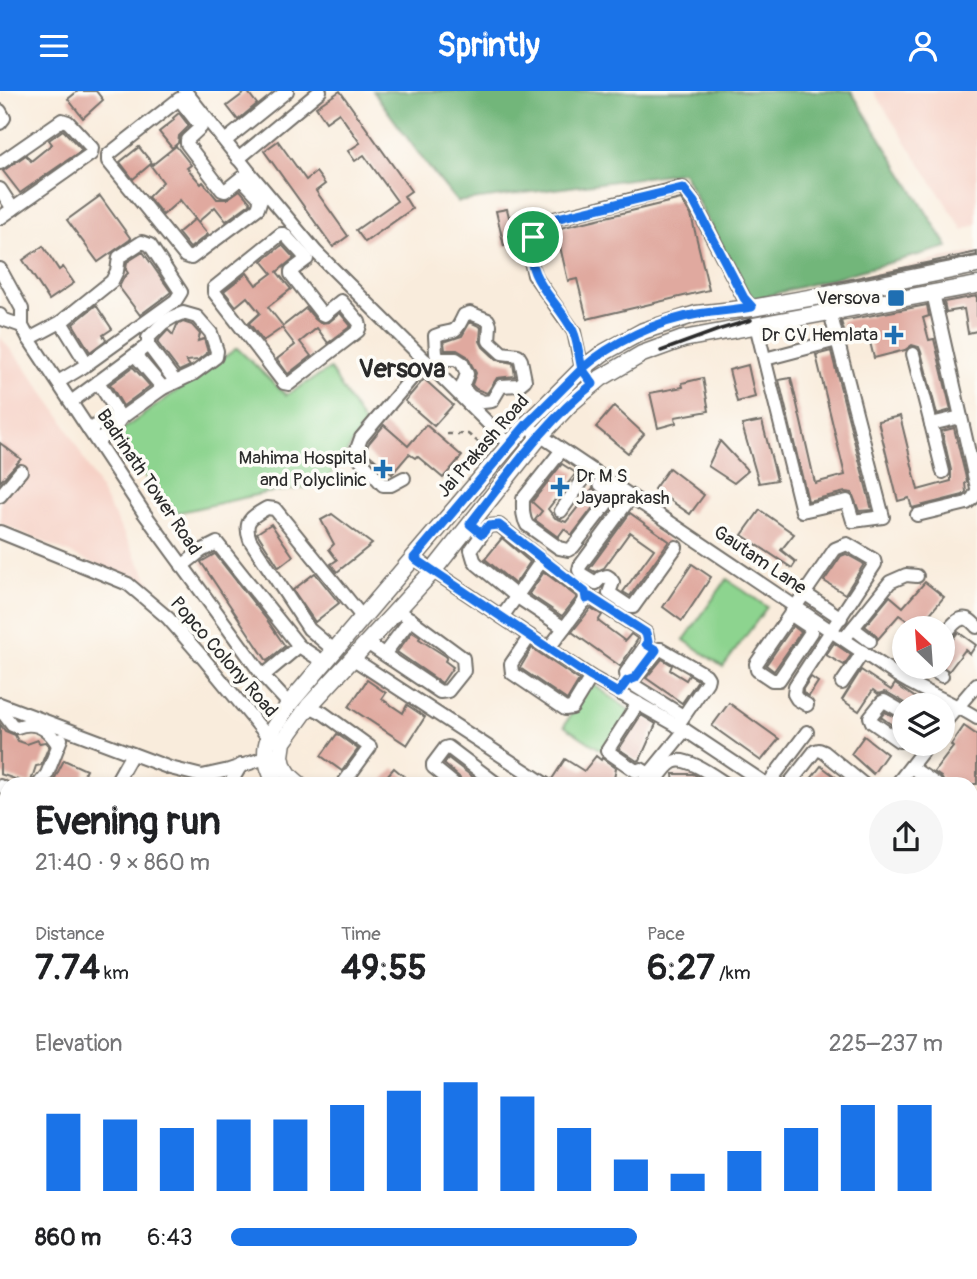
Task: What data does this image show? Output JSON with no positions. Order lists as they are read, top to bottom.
{
  "streets": {
    "main road": ["Jai Prakash Road"],
    "street": ["Badrinath Tower Road", "Gautam Lane", "Popco Colony Road"]
  },
  "crossings": [
    ["Jai Prakash Road", "Badrinath Tower Road"],
    ["Jai Prakash Road", "Gautam Lane"],
    ["Jai Prakash Road", "Popco Colony Road"]
  ],
  "districts": ["Versova"],
  "places": {
    "transit": ["Versova"],
    "health": ["Dr CV Hemlata", "Mahima Hospital and Polyclinic", "Dr M S Jayaprakash"]
  },
  "north": "top left",
  "page": {
    "header": "Sprintly",
    "heading": ["Evening run", "21:40 · 9 × 860 m"],
    "stats": [
      ["Distance", "7.74 km"],
      ["Time", "49:55"],
      ["Pace", "6:27 /km"]
    ],
    "chart": ["Elevation", "225–237 m"],
    "list": [
      {
        "name": "860 m",
        "note": "6:43"
      }
    ]
  }
}
